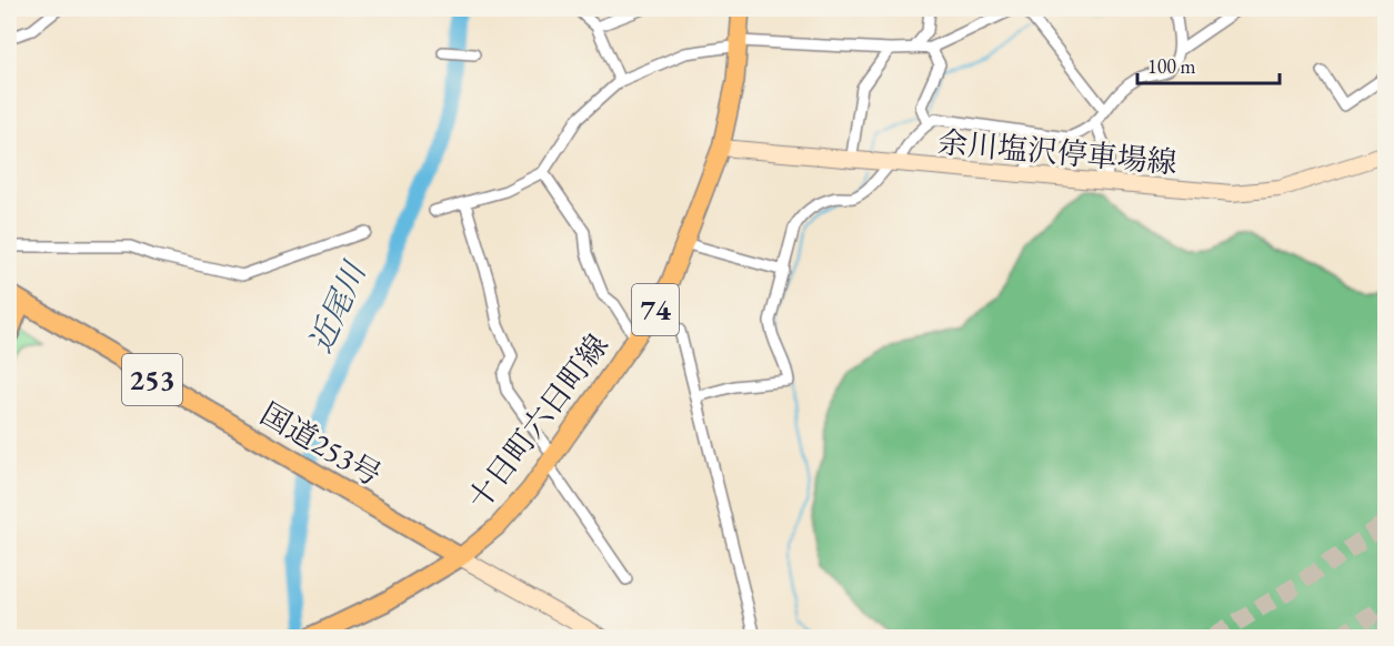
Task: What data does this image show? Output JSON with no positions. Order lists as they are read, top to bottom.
{
  "streets": {
    "highway": ["253", "国道253号"],
    "main road": ["余川塩沢停車場線", "74", "十日町六日町線"]
  },
  "crossings": [
    ["余川塩沢停車場線", "十日町六日町線"],
    ["十日町六日町線", "国道253号"]
  ],
  "water": ["近尾川"],
  "scale_bar": "100 m"
}
